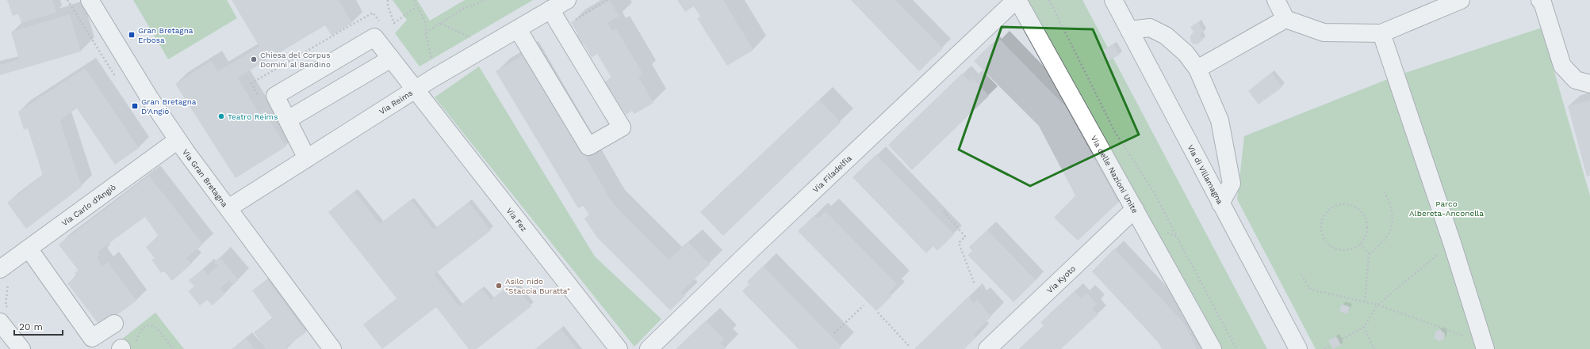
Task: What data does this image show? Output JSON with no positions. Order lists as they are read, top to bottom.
{
  "streets": {
    "street": [
      "Via Reims",
      "Via Filadelfia",
      "Via delle Nazioni Unite",
      "Via di Villamagna",
      "Via Gran Bretagna",
      "Via Carlo d'Angiò",
      "Via Fez",
      "Via Kyoto"
    ]
  },
  "crossings": [
    ["Via Reims", "Via Gran Bretagna"],
    ["Via Reims", "Via Fez"],
    ["Via Filadelfia", "Via delle Nazioni Unite"],
    ["Via delle Nazioni Unite", "Via Kyoto"],
    ["Via Gran Bretagna", "Via Carlo d'Angiò"]
  ],
  "parks": ["Parco Albereta-Anconella"],
  "places": {
    "transit": ["Gran Bretagna Erbosa", "Gran Bretagna D'Angiò"],
    "other": ["Chiesa del Corpus Domini al Bandino", "Teatro Reims", "Asilo nido \"Staccia Buratta\""]
  },
  "scale_bar": "20 m"
}
